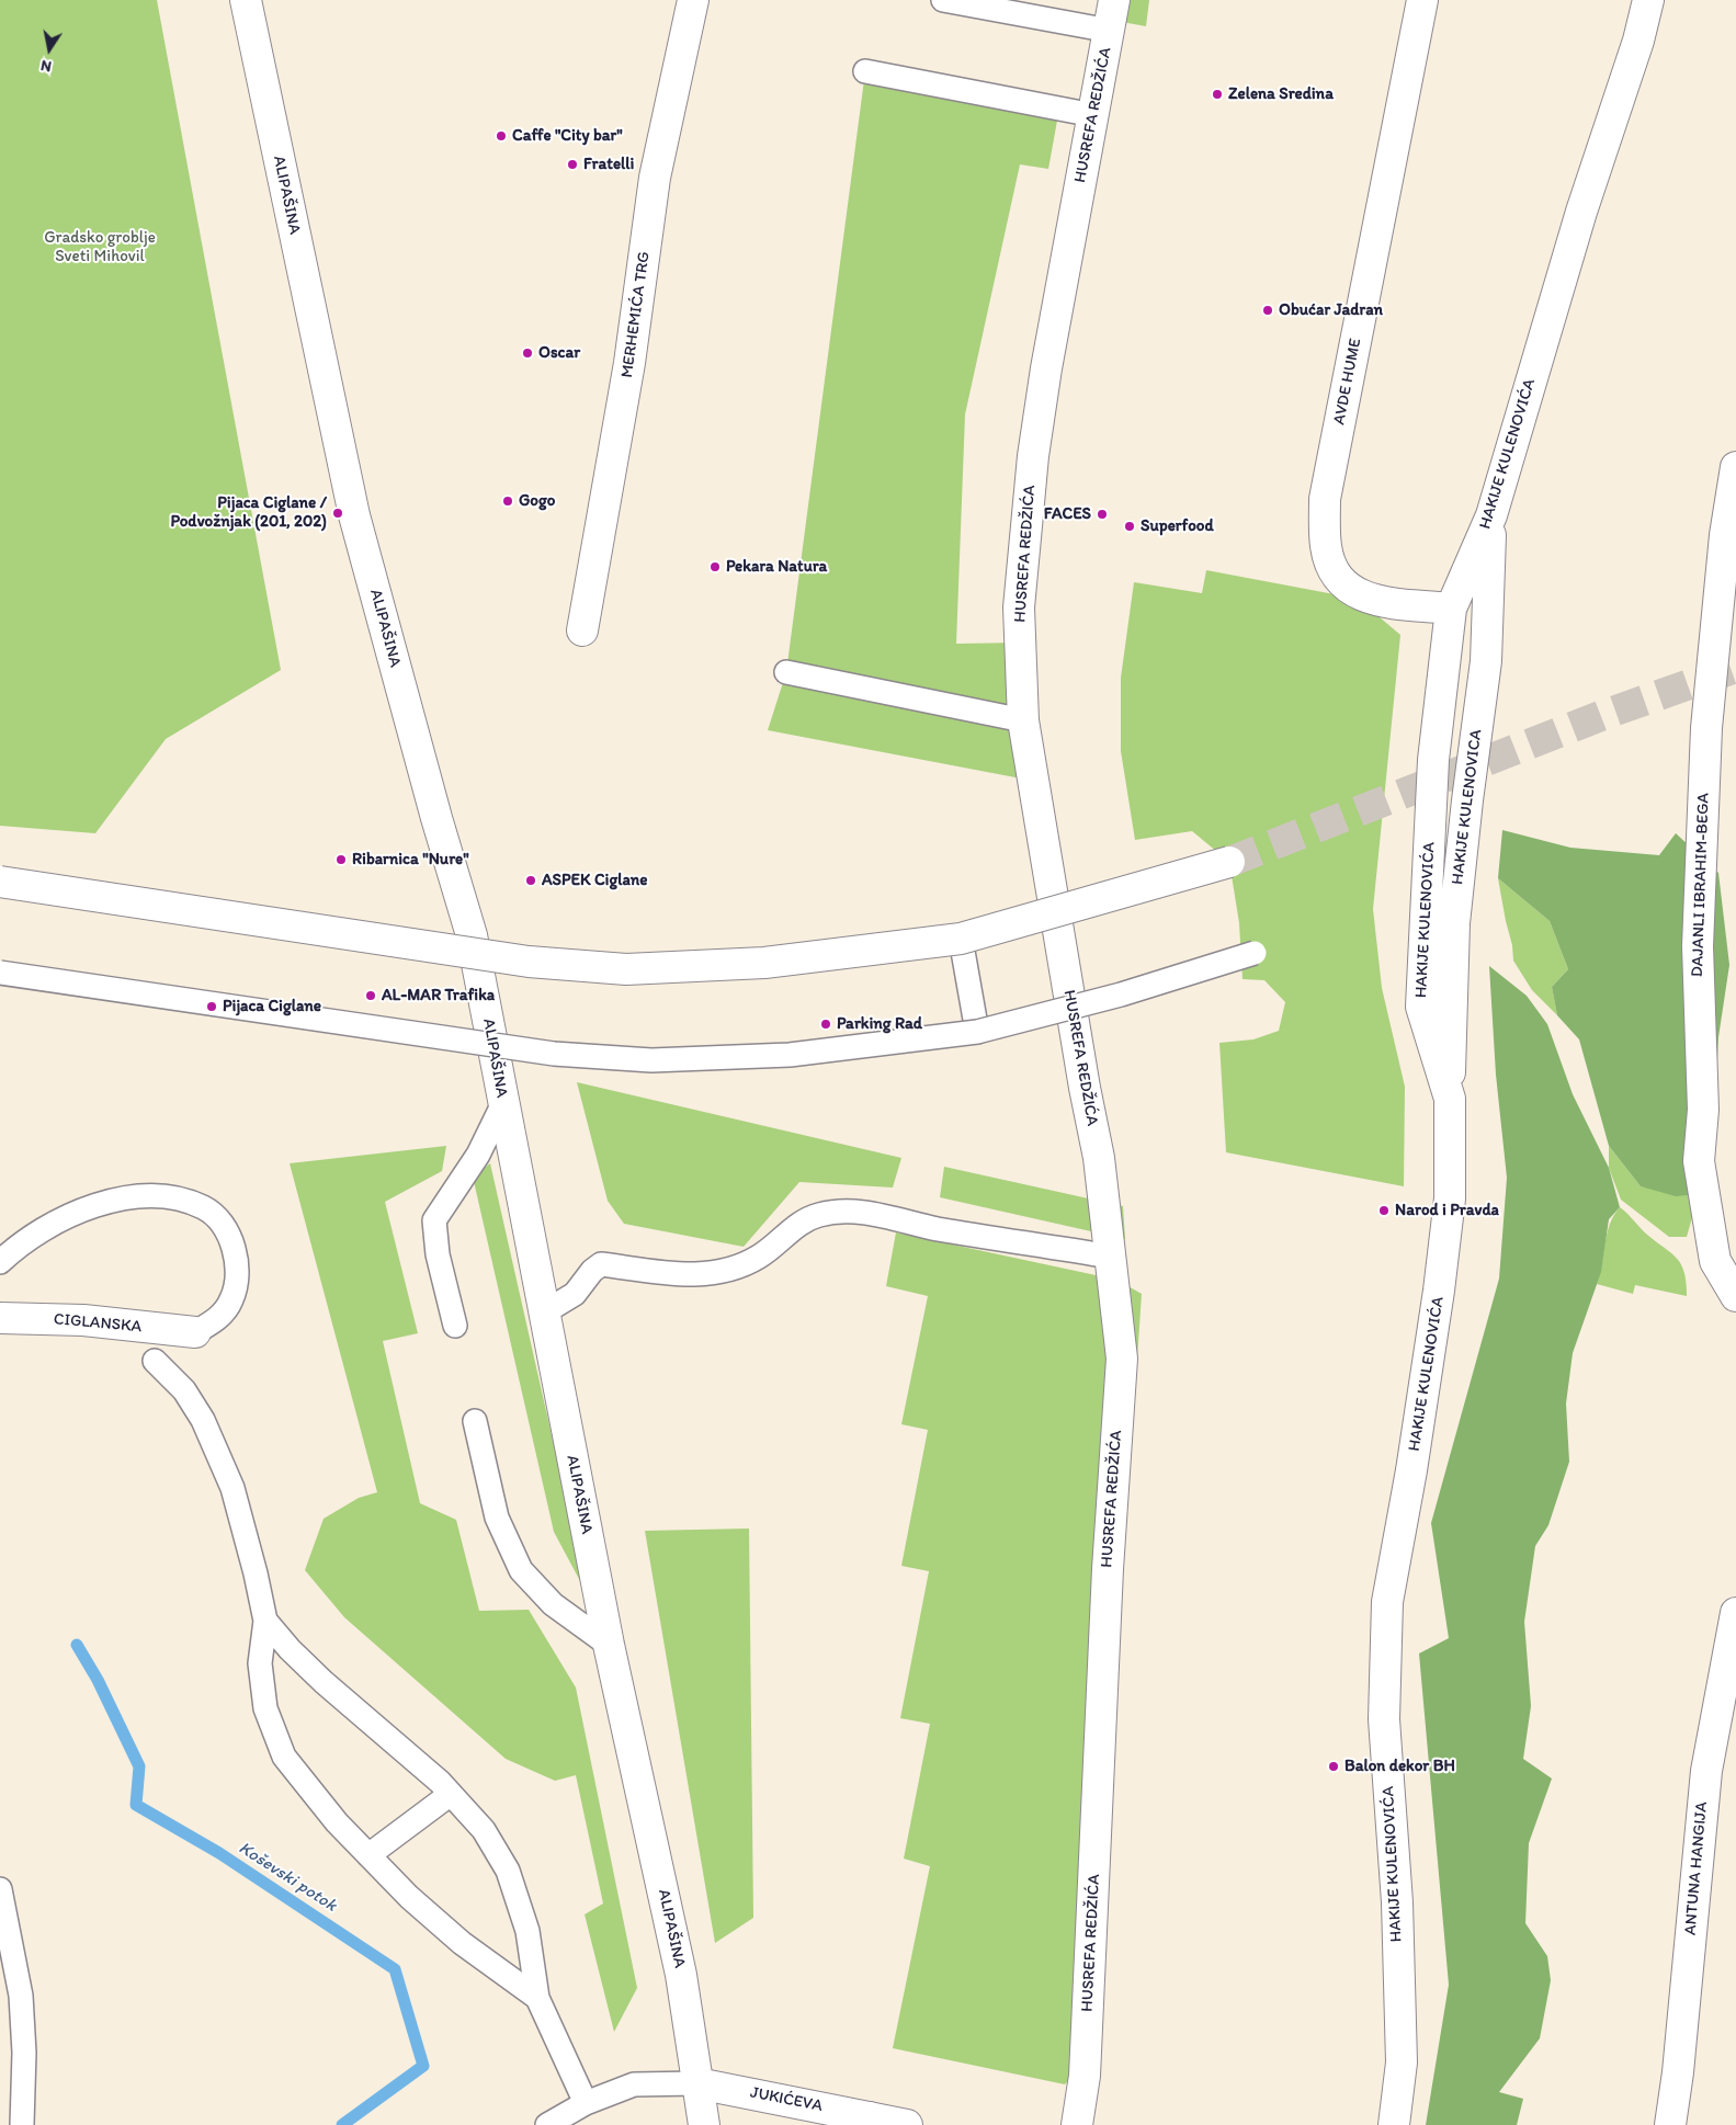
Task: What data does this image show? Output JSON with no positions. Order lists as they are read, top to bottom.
{
  "streets": {
    "street": [
      "HUSREFA REDŽIĆA",
      "ALIPAŠINA",
      "MERHEMIĆA TRG",
      "AVDE HUME",
      "HAKIJE KULENOVIĆA",
      "HAKIJE KULENOVICA",
      "DAJANLI IBRAHIM-BEGA",
      "CIGLANSKA",
      "ANTUNA HANGIJA",
      "JUKIĆEVA"
    ]
  },
  "crossings": [
    ["ALIPAŠINA", "JUKIĆEVA"],
    ["AVDE HUME", "HAKIJE KULENOVIĆA"],
    ["HAKIJE KULENOVIĆA", "HAKIJE KULENOVICA"]
  ],
  "water": ["Koševski potok"],
  "parks": ["Gradsko groblje Sveti Mihovil"],
  "places": [
    "Zelena Sredina",
    "Caffe \"City bar\"",
    "Fratelli",
    "Obućar Jadran",
    "Oscar",
    "Gogo",
    "Pijaca Ciglane / Podvožnjak (201, 202)",
    "FACES",
    "Superfood",
    "Pekara Natura",
    "Ribarnica \"Nure\"",
    "ASPEK Ciglane",
    "AL-MAR Trafika",
    "Pijaca Ciglane",
    "Parking Rad",
    "Narod i Pravda",
    "Balon dekor BH"
  ],
  "north": "bottom"
}
